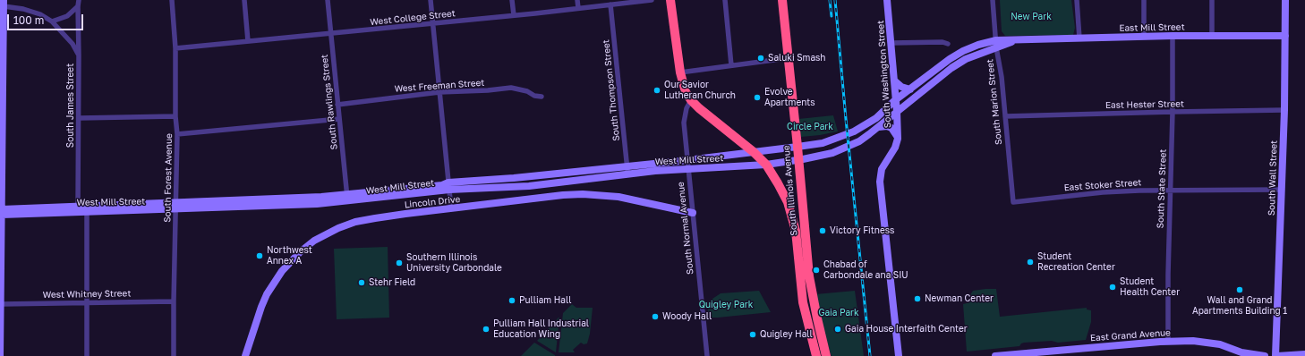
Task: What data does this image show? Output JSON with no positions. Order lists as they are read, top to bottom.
{
  "streets": {
    "highway": ["South Illinois Avenue"],
    "main road": [
      "East Mill Street",
      "South Washington Street",
      "West Mill Street",
      "South Wall Street",
      "Lincoln Drive",
      "East Grand Avenue"
    ],
    "street": [
      "West College Street",
      "West Freeman Street",
      "South Thompson Street",
      "South Rawlings Street",
      "South Marion Street",
      "East Hester Street",
      "South James Street",
      "South Forest Avenue",
      "East Stoker Street",
      "South State Street",
      "South Normal Avenue",
      "West Whitney Street"
    ]
  },
  "crossings": [
    ["West College Street", "South Thompson Street"],
    ["West College Street", "South Rawlings Street"],
    ["West College Street", "South Forest Avenue"],
    ["East Mill Street", "South Washington Street"],
    ["East Mill Street", "South Marion Street"],
    ["East Mill Street", "West Mill Street"],
    ["East Mill Street", "South Wall Street"],
    ["East Mill Street", "South State Street"],
    ["East Mill Street", "South Illinois Avenue"],
    ["West Freeman Street", "South Rawlings Street"],
    ["South Thompson Street", "West Mill Street"],
    ["South Rawlings Street", "West Mill Street"],
    ["South Marion Street", "East Hester Street"],
    ["South Marion Street", "East Stoker Street"],
    ["East Hester Street", "South Wall Street"],
    ["East Hester Street", "South State Street"],
    ["South James Street", "West Mill Street"],
    ["West Mill Street", "South Forest Avenue"],
    ["West Mill Street", "South Illinois Avenue"],
    ["West Mill Street", "South Normal Avenue"],
    ["South Forest Avenue", "West Whitney Street"],
    ["South Wall Street", "East Stoker Street"],
    ["East Stoker Street", "South State Street"],
    ["South State Street", "East Grand Avenue"],
    ["South Illinois Avenue", "South Normal Avenue"],
    ["Lincoln Drive", "South Normal Avenue"]
  ],
  "parks": [
    "New Park",
    "Circle Park",
    "Quigley Park",
    "Gaia Park"
  ],
  "places": [
    "Saluki Smash",
    "Our Savior Lutheran Church",
    "Evolve Apartments",
    "Victory Fitness",
    "Northwest Annex A",
    "Student Recreation Center",
    "Southern Illinois University Carbondale",
    "Chabad of Carbondale ana SIU",
    "Stehr Field",
    "Student Health Center",
    "Wall and Grand Apartments Building 1",
    "Newman Center",
    "Pulliam Hall",
    "Woody Hall",
    "Pulliam Hall Industrial Education Wing",
    "Gaia House Interfaith Center",
    "Quigley Hall"
  ],
  "scale_bar": "100 m"
}
